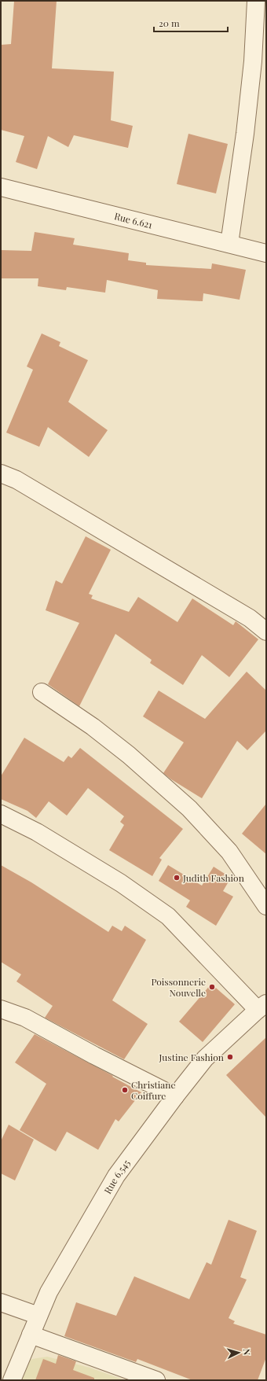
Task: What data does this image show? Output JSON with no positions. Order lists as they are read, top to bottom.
{
  "streets": {
    "street": ["Rue 6.621", "Rue 6.545"]
  },
  "places": [
    "Judith Fashion",
    "Poissonnerie Nouvelle",
    "Justine Fashion",
    "Christiane Coiffure"
  ],
  "scale_bar": "20 m",
  "north": "right"
}
